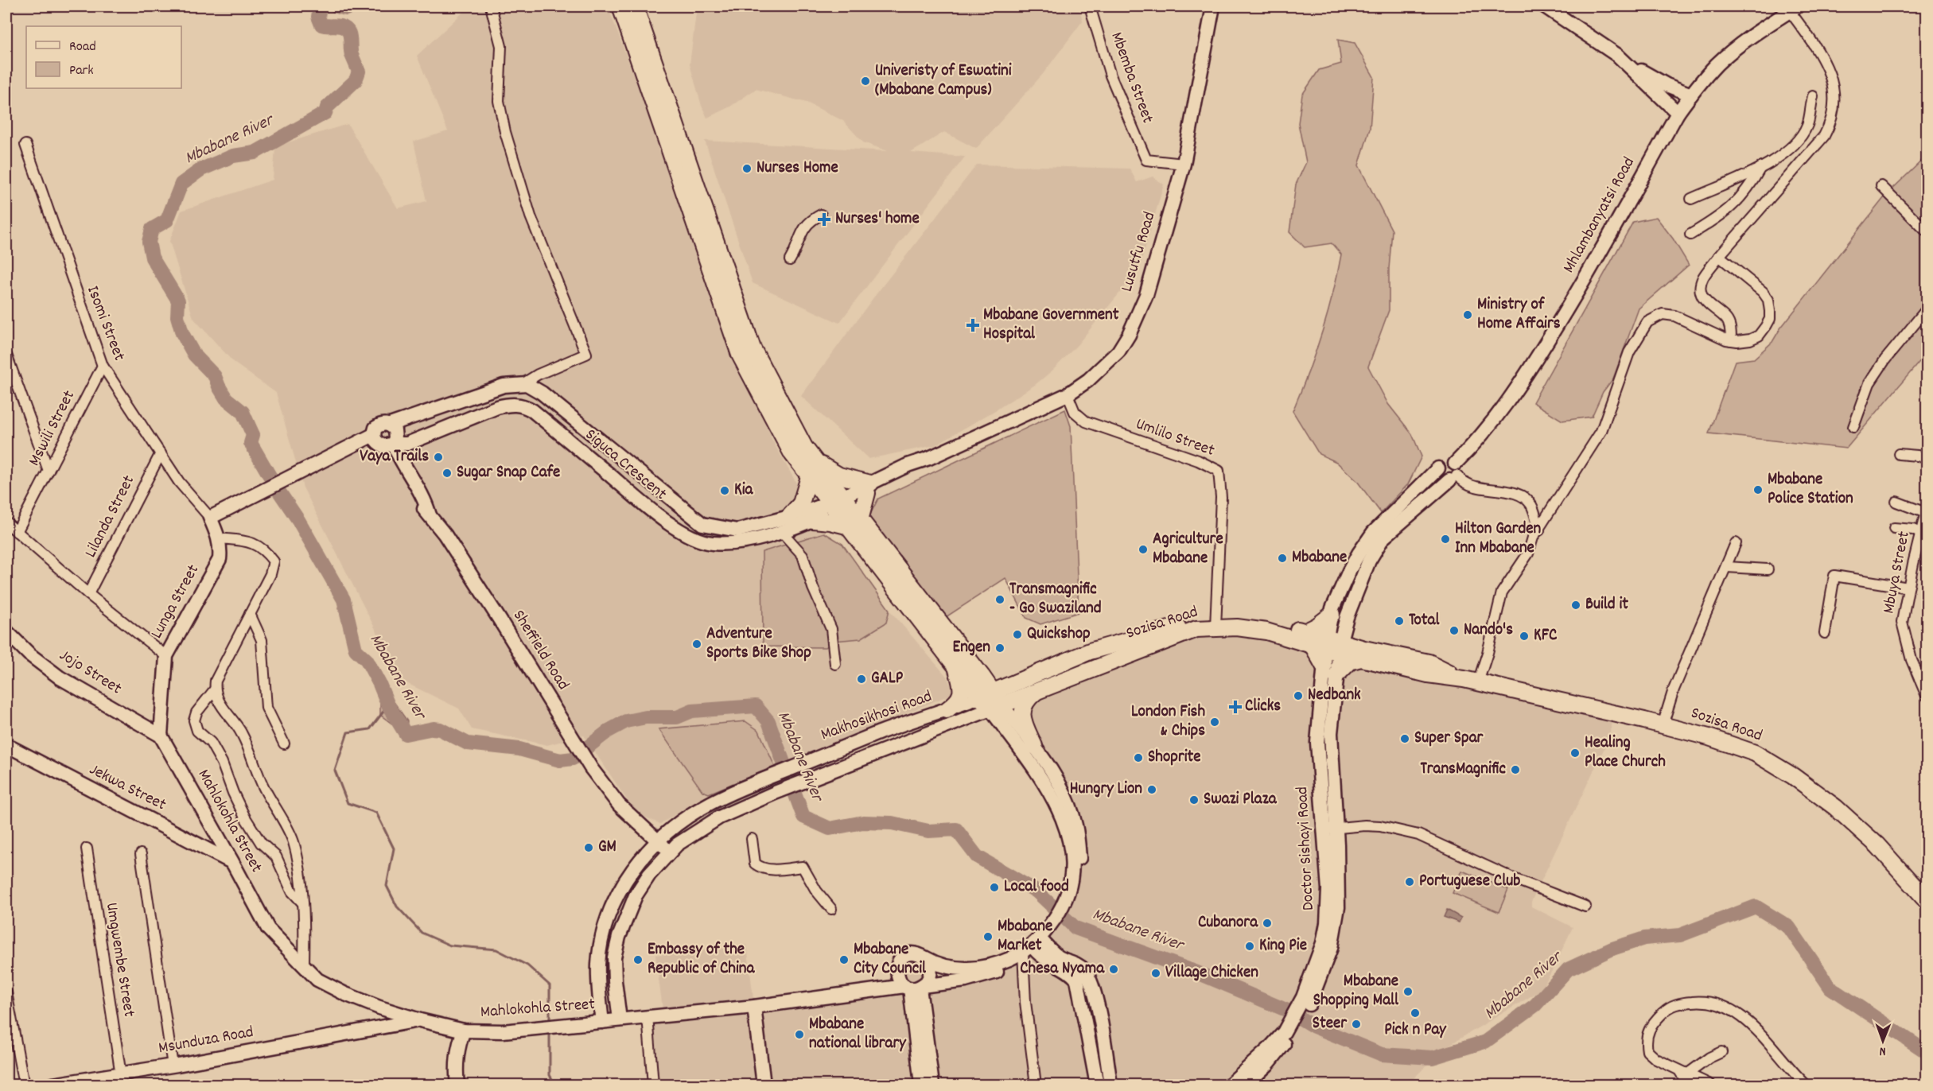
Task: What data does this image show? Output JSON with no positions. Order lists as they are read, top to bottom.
{
  "streets": {
    "main road": ["Sozisa Road"],
    "street": [
      "Mbemba Street",
      "Mhlambanyatsi Road",
      "Lusutfu Road",
      "Isomi Street",
      "Mswili Street",
      "Umlilo Street",
      "Siguca Crescent",
      "Lilanda Street",
      "Mbuya Street",
      "Lunga Street",
      "Sheffield Road",
      "Jojo Street",
      "Makhosikhosi Road",
      "Jekwa Street",
      "Mahlokohla Street",
      "Doctor Sishayi Road",
      "Umgwembe Street",
      "Msunduza Road"
    ]
  },
  "crossings": [
    ["Mbemba Street", "Lusutfu Road"],
    ["Mhlambanyatsi Road", "Sozisa Road"],
    ["Mhlambanyatsi Road", "Doctor Sishayi Road"],
    ["Lusutfu Road", "Umlilo Street"],
    ["Lusutfu Road", "Siguca Crescent"],
    ["Isomi Street", "Mswili Street"],
    ["Isomi Street", "Lilanda Street"],
    ["Isomi Street", "Lunga Street"],
    ["Umlilo Street", "Sozisa Road"],
    ["Siguca Crescent", "Sheffield Road"],
    ["Lunga Street", "Jojo Street"],
    ["Lunga Street", "Mahlokohla Street"],
    ["Sozisa Road", "Makhosikhosi Road"],
    ["Sozisa Road", "Doctor Sishayi Road"],
    ["Sheffield Road", "Makhosikhosi Road"],
    ["Jojo Street", "Mahlokohla Street"],
    ["Makhosikhosi Road", "Mahlokohla Street"],
    ["Jekwa Street", "Mahlokohla Street"],
    ["Mahlokohla Street", "Msunduza Road"],
    ["Umgwembe Street", "Msunduza Road"]
  ],
  "water": ["Mbabane River"],
  "places": {
    "other": [
      "Univeristy of Eswatini (Mbabane Campus)",
      "Nurses Home",
      "Ministry of Home Affairs",
      "Vaya Trails",
      "Sugar Snap Cafe",
      "Mbabane Police Station",
      "Kia",
      "Hilton Garden Inn Mbabane",
      "Agriculture Mbabane",
      "Mbabane",
      "Transmagnific - Go Swaziland",
      "Build it",
      "Total",
      "Nando's",
      "Quickshop",
      "KFC",
      "Adventure Sports Bike Shop",
      "Engen",
      "GALP",
      "Nedbank",
      "London Fish & Chips",
      "Super Spar",
      "Healing Place Church",
      "Shoprite",
      "TransMagnific",
      "Hungry Lion",
      "Swazi Plaza",
      "GM",
      "Portuguese Club",
      "Local food",
      "Cubanora",
      "Mbabane Market",
      "King Pie",
      "Embassy of the Republic of China",
      "Mbabane City Council",
      "Chesa Nyama",
      "Village Chicken",
      "Mbabane Shopping Mall",
      "Pick n Pay",
      "Steer",
      "Mbabane national library"
    ],
    "health": ["Nurses' home", "Mbabane Government Hospital", "Clicks"]
  },
  "legend": ["Road", "Park"],
  "north": "bottom"
}
